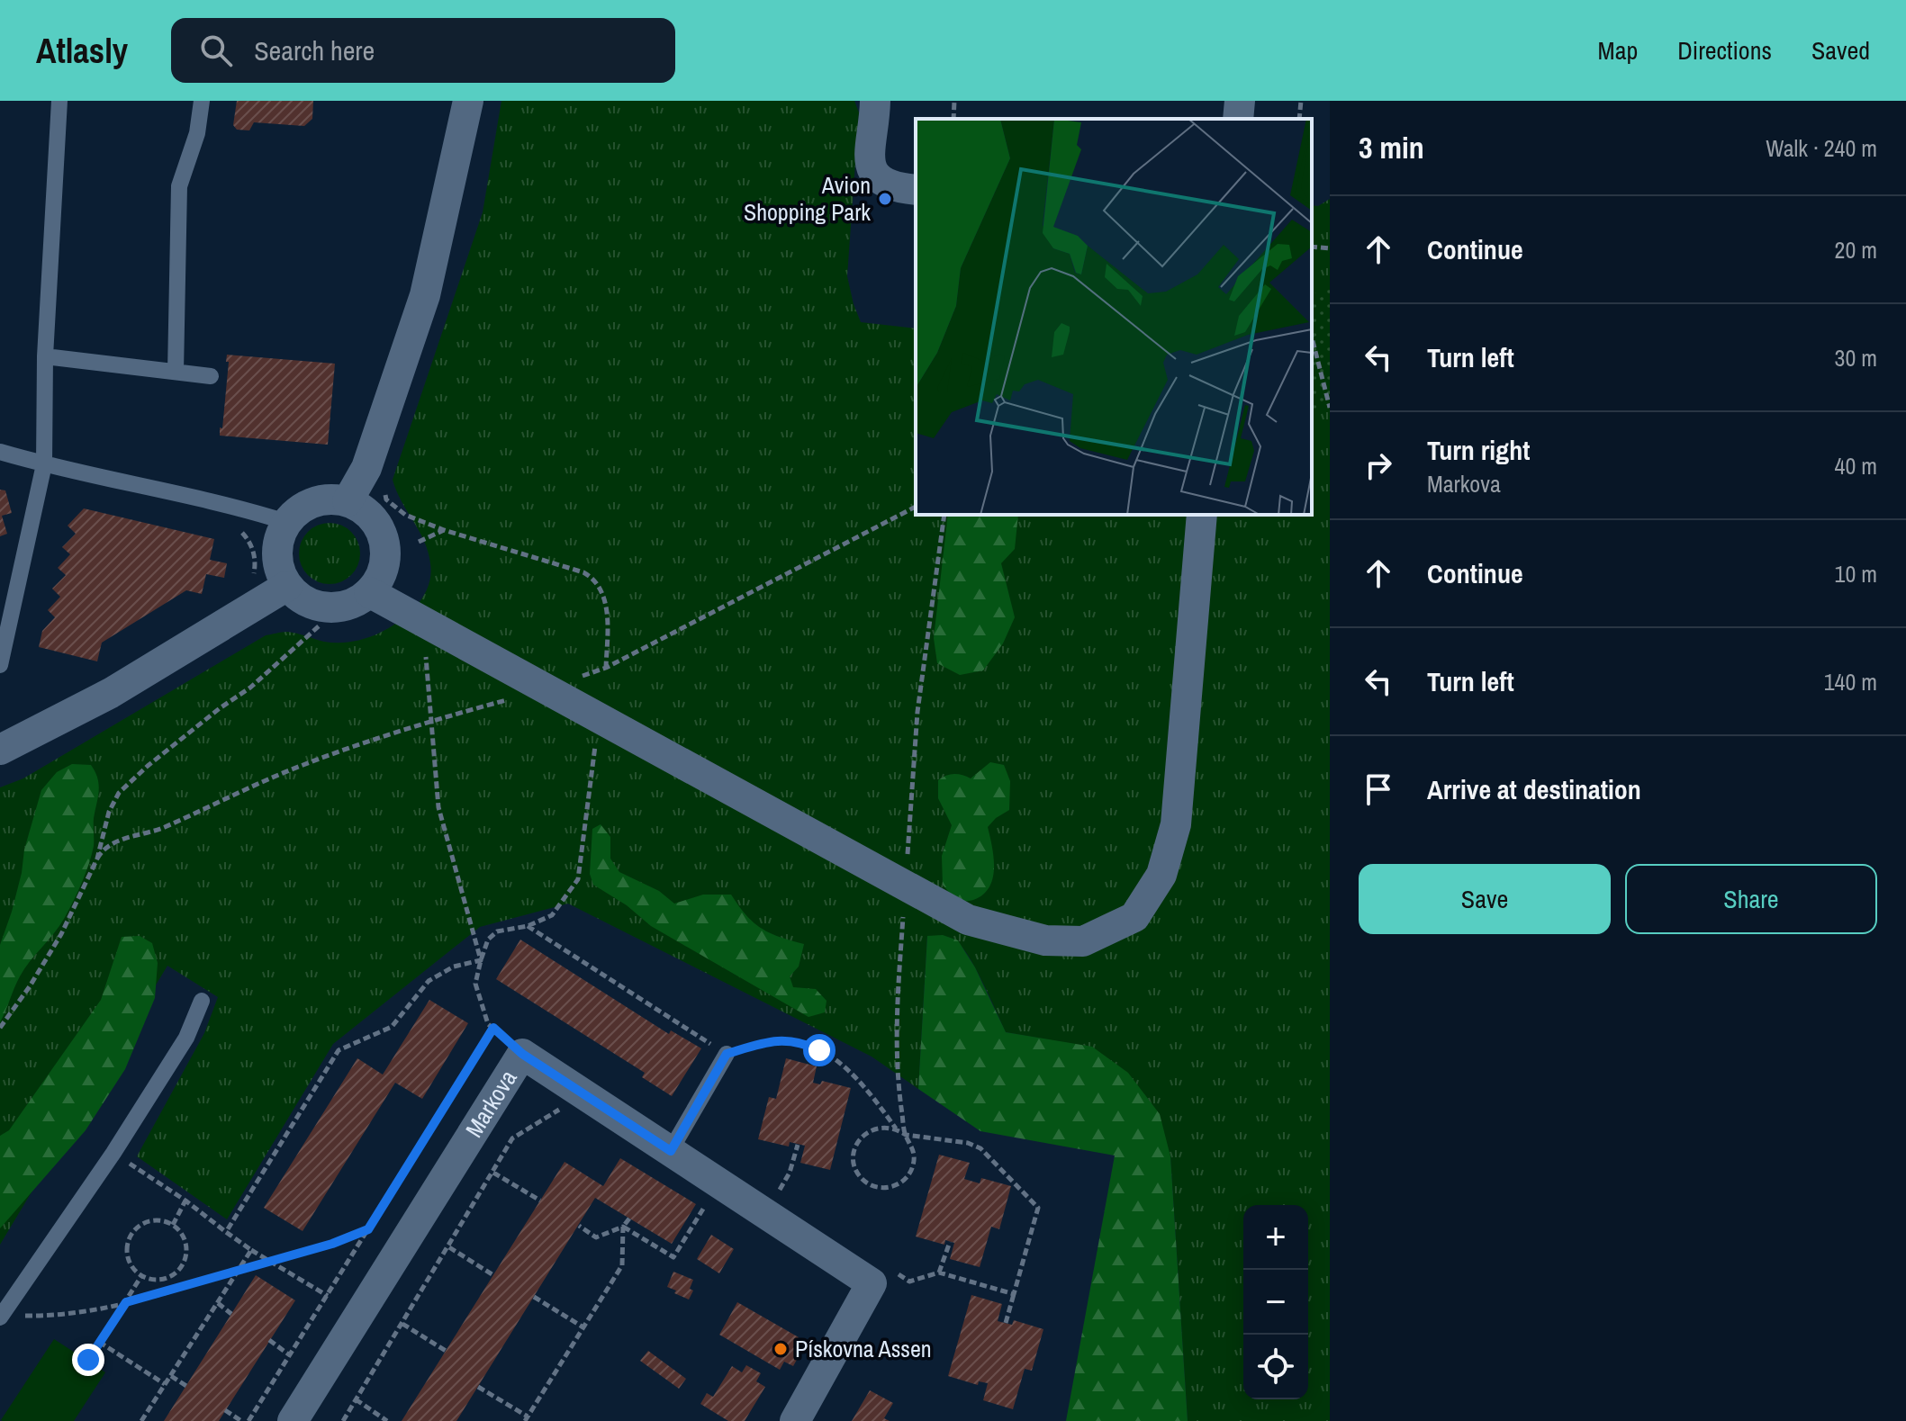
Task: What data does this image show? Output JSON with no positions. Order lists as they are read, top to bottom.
{
  "streets": {
    "street": ["Markova"]
  },
  "places": ["Avion Shopping Park", "Pískovna Assen"],
  "page": {
    "header": "Atlasly",
    "search": "Search here",
    "nav": ["Map", "Directions", "Saved"],
    "heading": ["3 min", "Walk · 240 m"],
    "list": [
      ["Continue", "20 m"],
      ["Turn left", "30 m"],
      ["Turn right", "Markova", "40 m"],
      ["Continue", "10 m"],
      ["Turn left", "140 m"],
      "Arrive at destination"
    ],
    "buttons": ["Save", "Share"],
    "map_buttons": ["+", "−"]
  }
}
